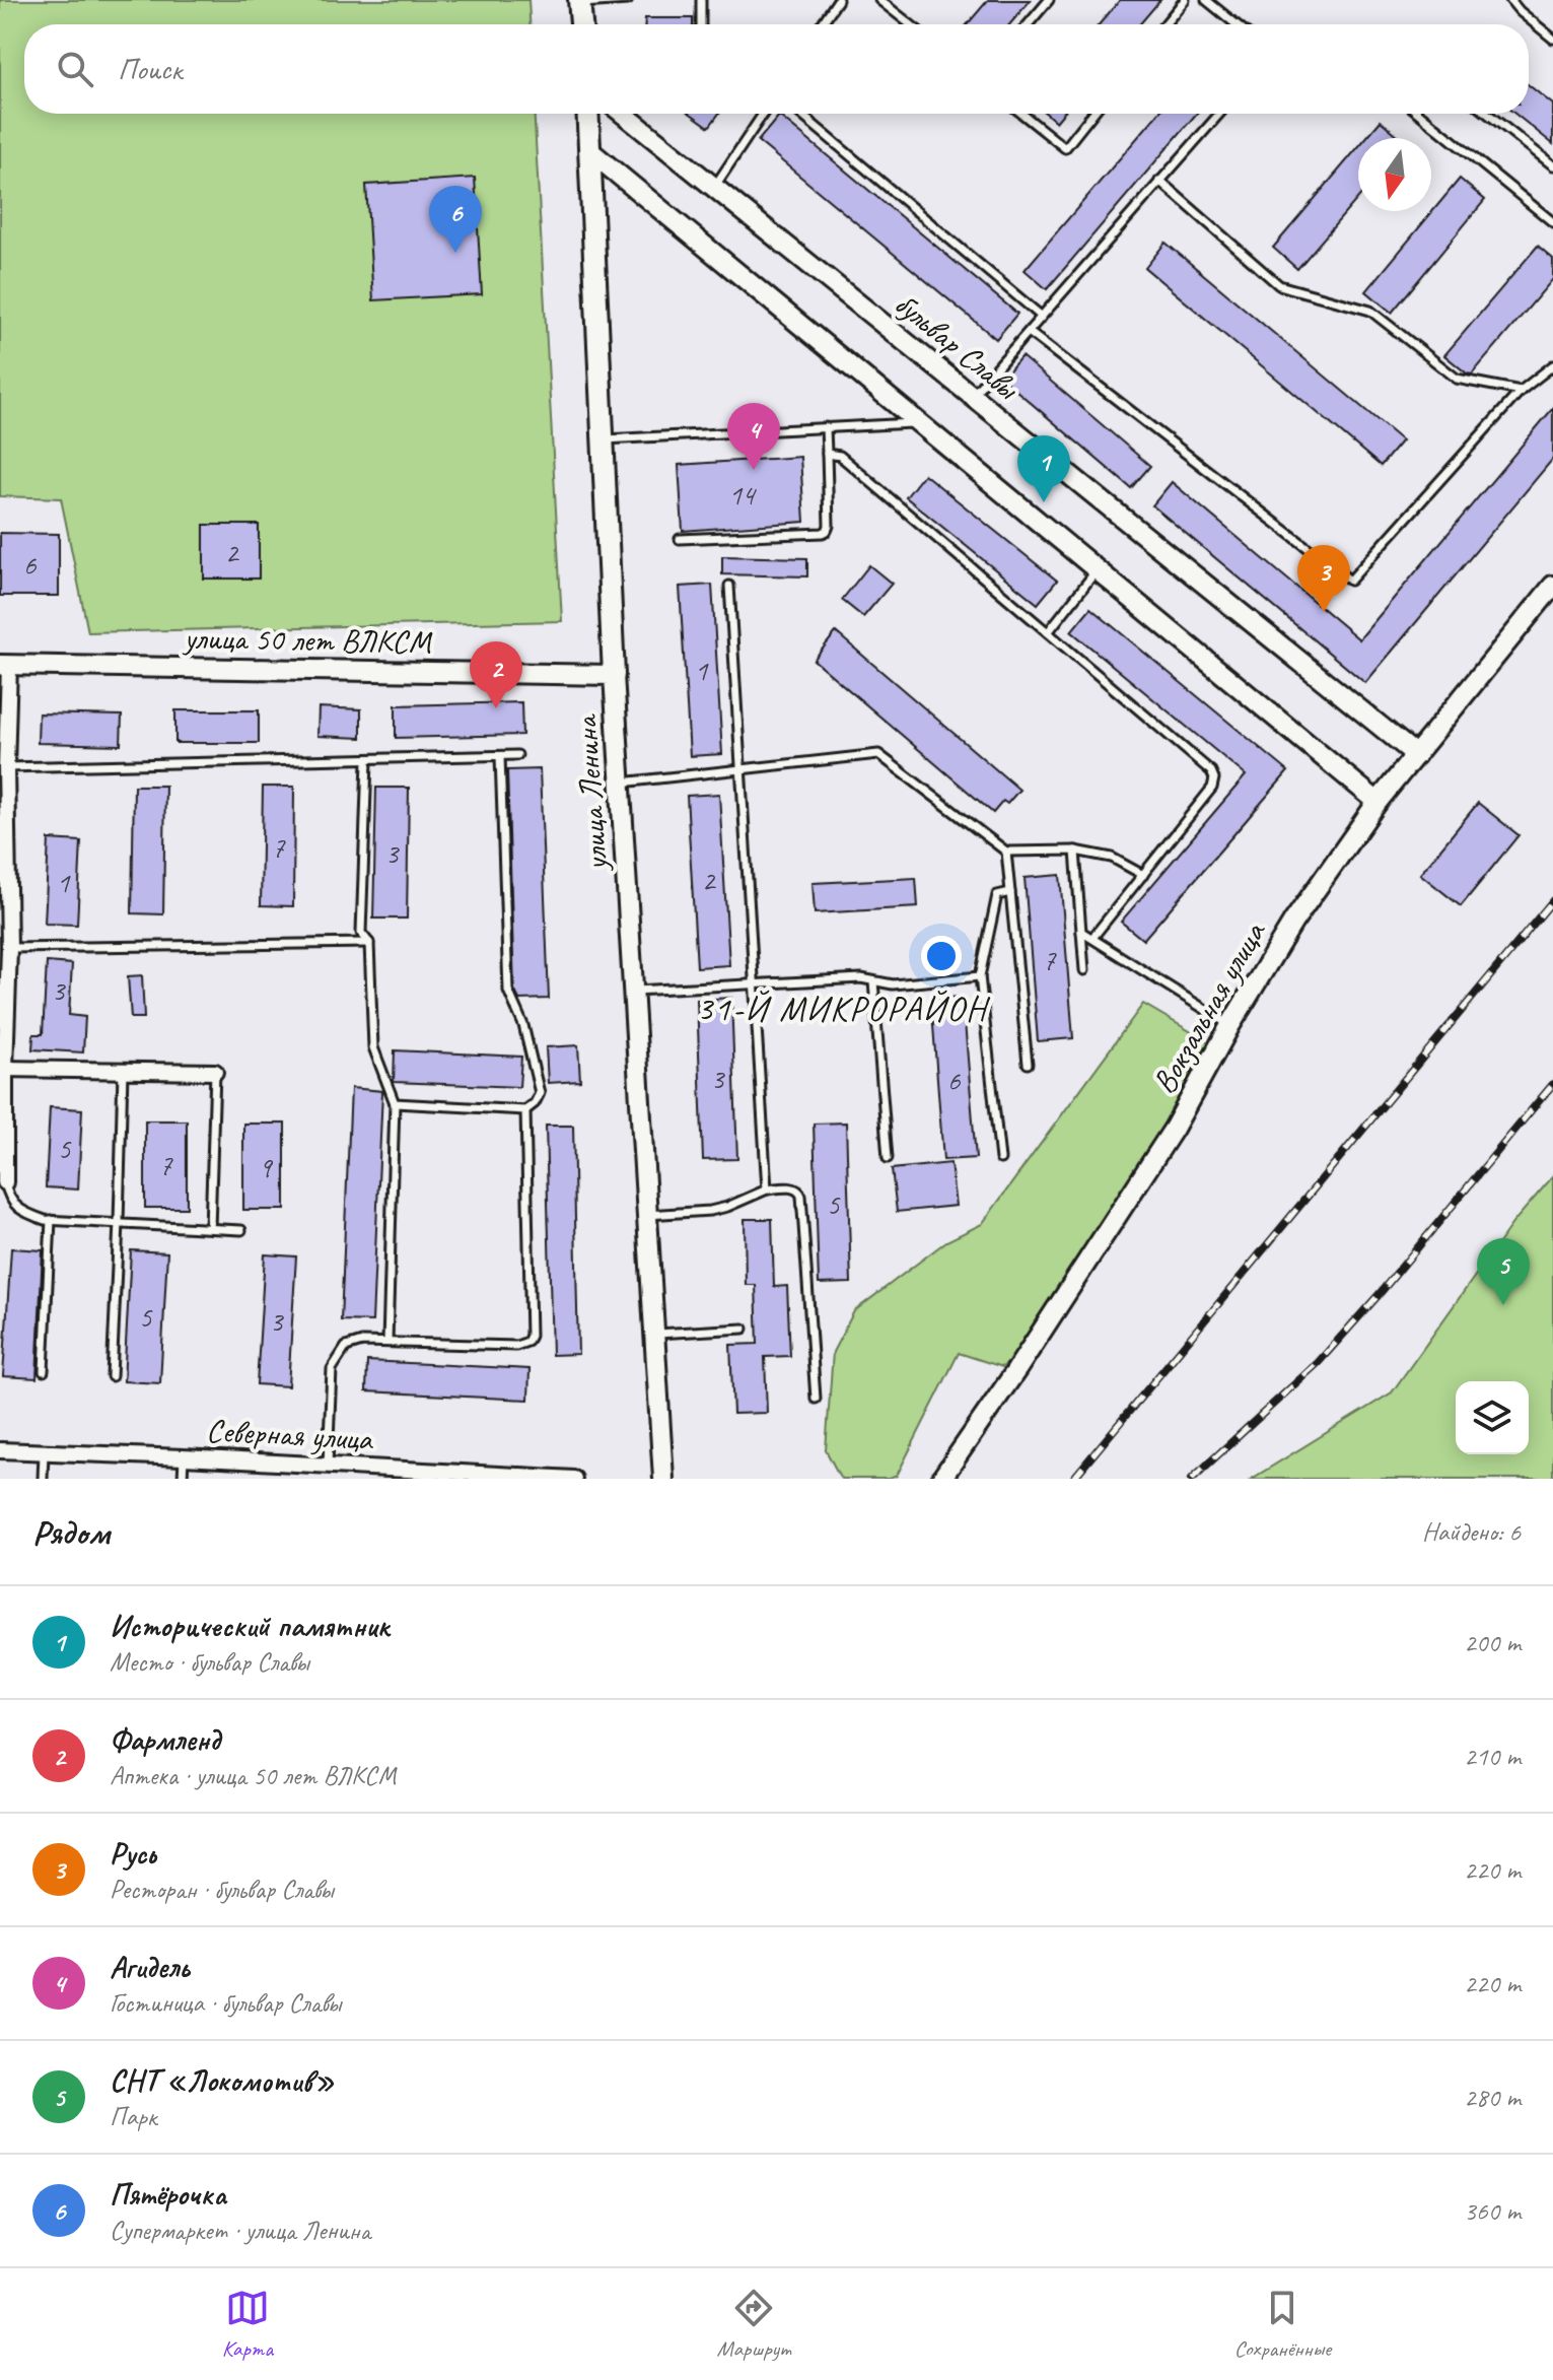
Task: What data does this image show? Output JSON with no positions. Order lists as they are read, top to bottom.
{
  "streets": {
    "main road": ["улица Ленина"],
    "street": [
      "бульвар Славы",
      "улица 50 лет ВЛКСМ",
      "Вокзальная улица",
      "Северная улица"
    ]
  },
  "crossings": [
    ["бульвар Славы", "Вокзальная улица"],
    ["улица 50 лет ВЛКСМ", "улица Ленина"]
  ],
  "districts": ["31-Й МИКРОРАЙОН"],
  "house_numbers": [
    "14",
    "2",
    "6",
    "1",
    "7",
    "3",
    "2",
    "1",
    "7",
    "3",
    "3",
    "6",
    "5",
    "7",
    "9",
    "5",
    "5",
    "3"
  ],
  "north": "bottom",
  "page": {
    "search": "Поиск",
    "pins": [
      "6",
      "4",
      "1",
      "3",
      "2",
      "5"
    ],
    "heading": ["Рядом", "Найдено: 6"],
    "list": [
      {
        "mark": "1",
        "name": "Исторический памятник",
        "note": "Место · бульвар Славы",
        "value": "200 m"
      },
      {
        "mark": "2",
        "name": "Фармленд",
        "note": "Аптека · улица 50 лет ВЛКСМ",
        "value": "210 m"
      },
      {
        "mark": "3",
        "name": "Русь",
        "note": "Ресторан · бульвар Славы",
        "value": "220 m"
      },
      {
        "mark": "4",
        "name": "Агидель",
        "note": "Гостиница · бульвар Славы",
        "value": "220 m"
      },
      {
        "mark": "5",
        "name": "СНТ «Локомотив»",
        "note": "Парк",
        "value": "280 m"
      },
      {
        "mark": "6",
        "name": "Пятёрочка",
        "note": "Супермаркет · улица Ленина",
        "value": "360 m"
      }
    ],
    "nav": ["Карта", "Маршрут", "Сохранённые"]
  }
}
